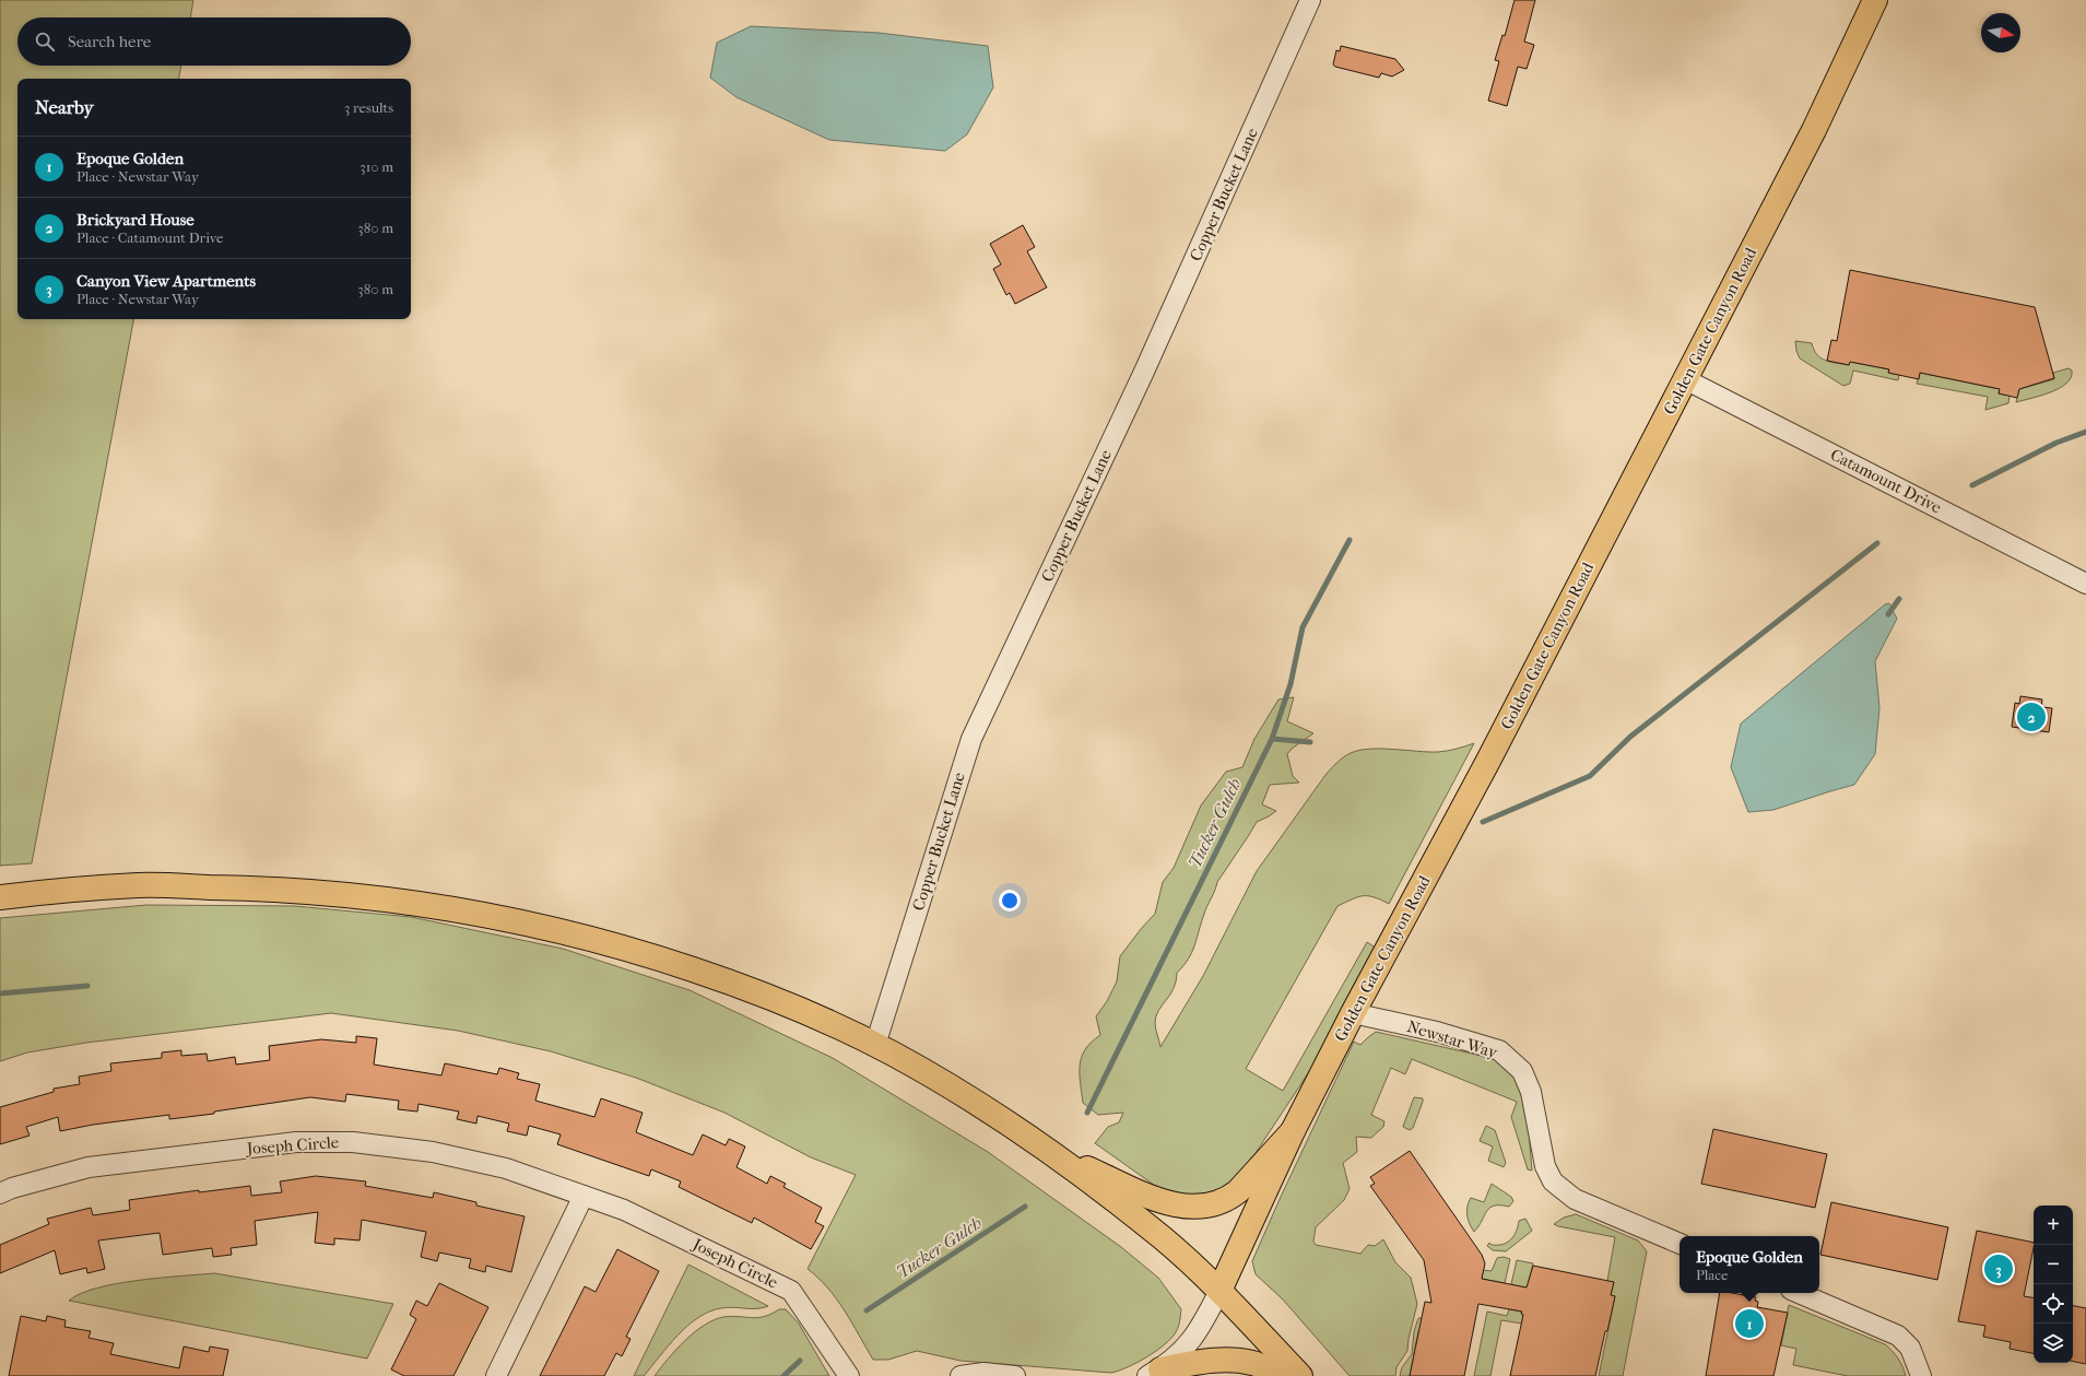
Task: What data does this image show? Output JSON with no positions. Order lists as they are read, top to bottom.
{
  "streets": {
    "main road": ["Golden Gate Canyon Road"],
    "street": [
      "Copper Bucket Lane",
      "Catamount Drive",
      "Newstar Way",
      "Joseph Circle"
    ]
  },
  "crossings": [
    ["Golden Gate Canyon Road", "Catamount Drive"],
    ["Golden Gate Canyon Road", "Newstar Way"]
  ],
  "water": ["Tucker Gulch"],
  "north": "right",
  "page": {
    "search": "Search here",
    "heading": ["Nearby", "3 results"],
    "list": [
      {
        "mark": "1",
        "name": "Epoque Golden",
        "note": "Place · Newstar Way",
        "value": "310 m"
      },
      {
        "mark": "2",
        "name": "Brickyard House",
        "note": "Place · Catamount Drive",
        "value": "380 m"
      },
      {
        "mark": "3",
        "name": "Canyon View Apartments",
        "note": "Place · Newstar Way",
        "value": "380 m"
      }
    ],
    "pins": ["2", "3", "1"],
    "map_buttons": ["+", "−"],
    "popup": ["Epoque Golden", "Place"]
  }
}
